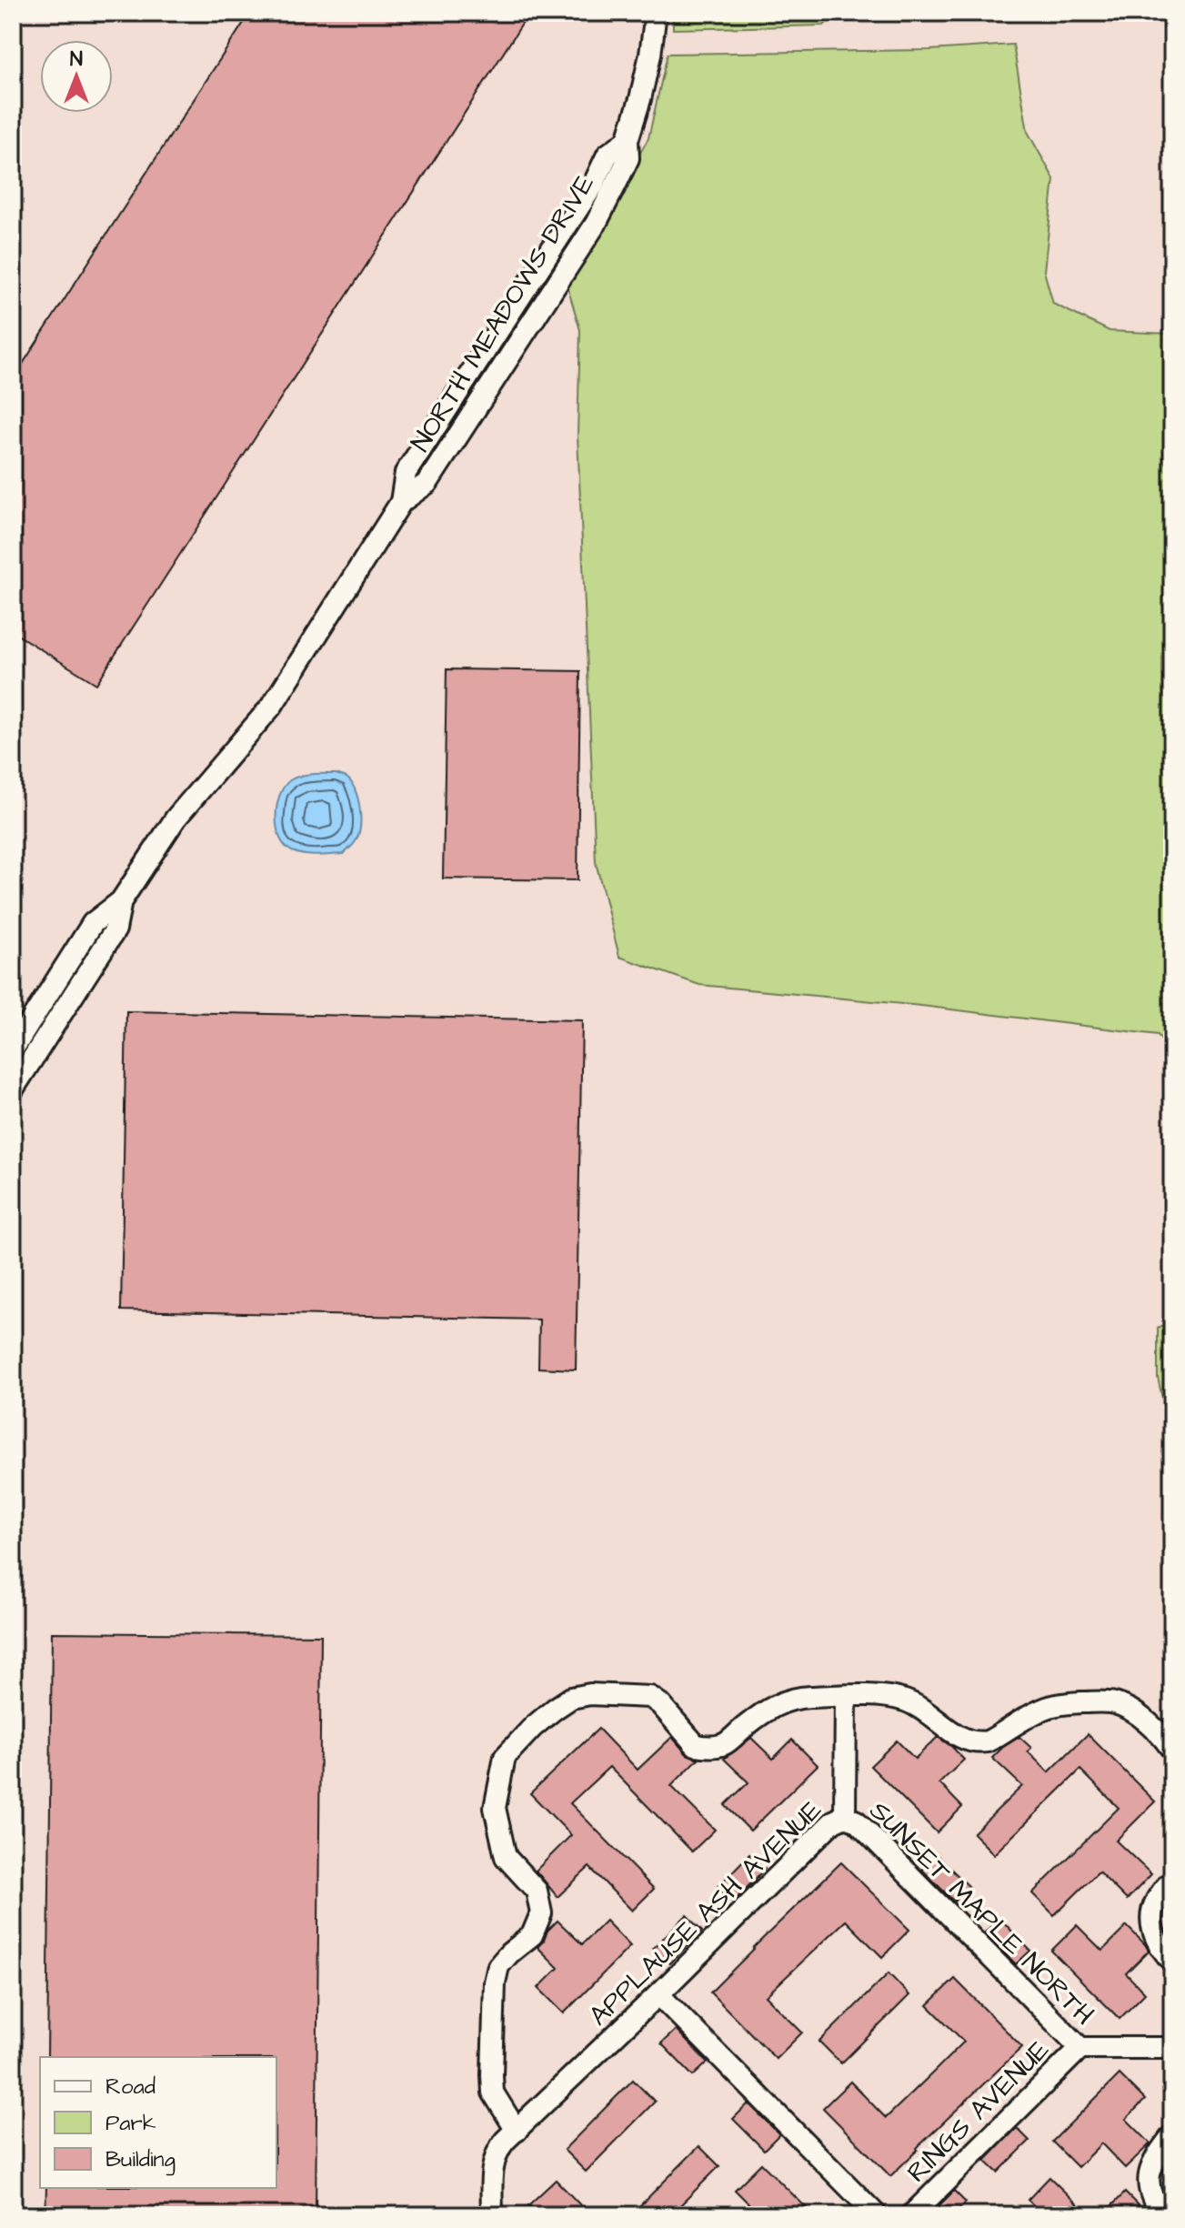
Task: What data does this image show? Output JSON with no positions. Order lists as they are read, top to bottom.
{
  "streets": {
    "street": [
      "NORTH MEADOWS DRIVE",
      "APPLAUSE ASH AVENUE",
      "SUNSET MAPLE NORTH",
      "RINGS AVENUE"
    ]
  },
  "crossings": [
    ["APPLAUSE ASH AVENUE", "SUNSET MAPLE NORTH"],
    ["SUNSET MAPLE NORTH", "RINGS AVENUE"]
  ],
  "legend": ["Road", "Park", "Building"],
  "north": "top"
}
